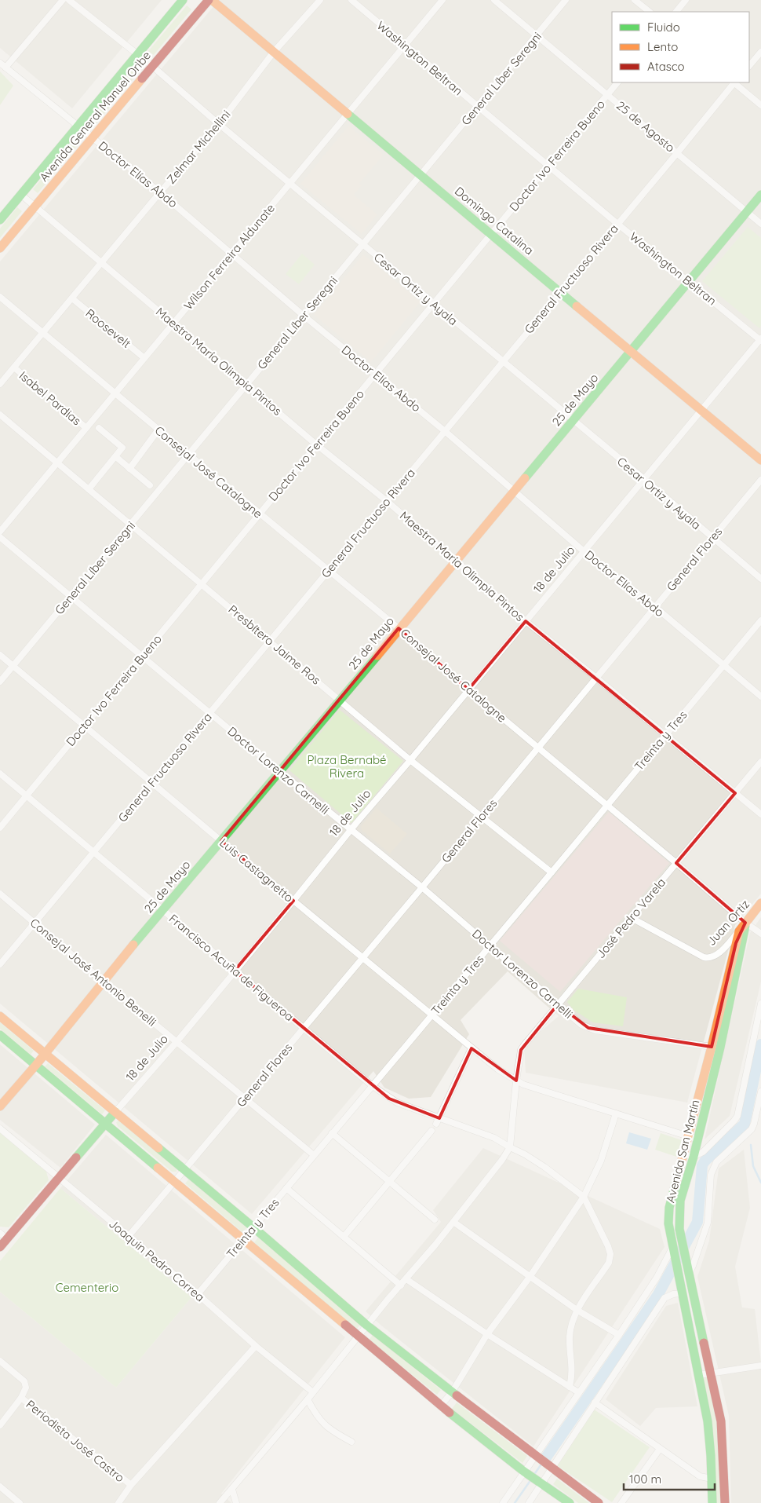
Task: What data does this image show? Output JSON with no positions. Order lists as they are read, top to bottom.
{
  "streets": {
    "street": [
      "Washington Beltran",
      "General Líber Seregni",
      "Avenida General Manuel Oribe",
      "25 de Agosto",
      "Zelmar Michellini",
      "Doctor Ivo Ferreira Bueno",
      "Doctor Elías Abdo",
      "Domingo Catalina",
      "Wilson Ferreira Aldunate",
      "General Fructuoso Rivera",
      "Cesar Ortiz y Ayala",
      "Roosevelt",
      "Maestra María Olimpia Pintos",
      "Isabel Pardias",
      "25 de Mayo",
      "Consejal José Catalogne",
      "General Flores",
      "18 de Julio",
      "Presbítero Jaime Ros",
      "Treinta y Tres",
      "Doctor Lorenzo Carnelli",
      "Luis Castagnetto",
      "José Pedro Varela",
      "Juan Ortiz",
      "Francisco Acuña de Figueroa",
      "Consejal José Antonio Benelli",
      "Avenida San Martín",
      "Joaquin Pedro Correa",
      "Periodista José Castro"
    ]
  },
  "crossings": [
    ["Washington Beltran", "General Líber Seregni"],
    ["Washington Beltran", "Doctor Ivo Ferreira Bueno"],
    ["Washington Beltran", "Wilson Ferreira Aldunate"],
    ["Washington Beltran", "General Fructuoso Rivera"],
    ["Washington Beltran", "25 de Mayo"],
    ["Washington Beltran", "18 de Julio"],
    ["General Líber Seregni", "25 de Agosto"],
    ["General Líber Seregni", "Doctor Elías Abdo"],
    ["General Líber Seregni", "Domingo Catalina"],
    ["General Líber Seregni", "Cesar Ortiz y Ayala"],
    ["General Líber Seregni", "Maestra María Olimpia Pintos"],
    ["General Líber Seregni", "Consejal José Catalogne"],
    ["General Líber Seregni", "Presbítero Jaime Ros"],
    ["General Líber Seregni", "Doctor Lorenzo Carnelli"],
    ["General Líber Seregni", "Luis Castagnetto"],
    ["Avenida General Manuel Oribe", "Doctor Elías Abdo"],
    ["Avenida General Manuel Oribe", "Cesar Ortiz y Ayala"],
    ["Avenida General Manuel Oribe", "Maestra María Olimpia Pintos"],
    ["25 de Agosto", "Doctor Ivo Ferreira Bueno"],
    ["25 de Agosto", "General Fructuoso Rivera"],
    ["25 de Agosto", "25 de Mayo"],
    ["Zelmar Michellini", "Doctor Elías Abdo"],
    ["Zelmar Michellini", "Domingo Catalina"],
    ["Zelmar Michellini", "Cesar Ortiz y Ayala"],
    ["Zelmar Michellini", "Roosevelt"],
    ["Zelmar Michellini", "Maestra María Olimpia Pintos"],
    ["Zelmar Michellini", "Isabel Pardias"],
    ["Zelmar Michellini", "Consejal José Catalogne"],
    ["Doctor Ivo Ferreira Bueno", "Doctor Elías Abdo"],
    ["Doctor Ivo Ferreira Bueno", "Domingo Catalina"],
    ["Doctor Ivo Ferreira Bueno", "Cesar Ortiz y Ayala"],
    ["Doctor Ivo Ferreira Bueno", "Maestra María Olimpia Pintos"],
    ["Doctor Ivo Ferreira Bueno", "Consejal José Catalogne"],
    ["Doctor Ivo Ferreira Bueno", "Presbítero Jaime Ros"],
    ["Doctor Ivo Ferreira Bueno", "Doctor Lorenzo Carnelli"],
    ["Doctor Ivo Ferreira Bueno", "Luis Castagnetto"],
    ["Doctor Ivo Ferreira Bueno", "Francisco Acuña de Figueroa"],
    ["Doctor Elías Abdo", "Wilson Ferreira Aldunate"],
    ["Doctor Elías Abdo", "General Fructuoso Rivera"],
    ["Doctor Elías Abdo", "25 de Mayo"],
    ["Doctor Elías Abdo", "General Flores"],
    ["Doctor Elías Abdo", "18 de Julio"],
    ["Doctor Elías Abdo", "Treinta y Tres"],
    ["Domingo Catalina", "Wilson Ferreira Aldunate"],
    ["Domingo Catalina", "General Fructuoso Rivera"],
    ["Domingo Catalina", "25 de Mayo"],
    ["Domingo Catalina", "18 de Julio"],
    ["Wilson Ferreira Aldunate", "Cesar Ortiz y Ayala"],
    ["Wilson Ferreira Aldunate", "Roosevelt"],
    ["Wilson Ferreira Aldunate", "Maestra María Olimpia Pintos"],
    ["Wilson Ferreira Aldunate", "Isabel Pardias"],
    ["Wilson Ferreira Aldunate", "Consejal José Catalogne"],
    ["Wilson Ferreira Aldunate", "Presbítero Jaime Ros"],
    ["General Fructuoso Rivera", "Cesar Ortiz y Ayala"],
    ["General Fructuoso Rivera", "Maestra María Olimpia Pintos"],
    ["General Fructuoso Rivera", "Consejal José Catalogne"],
    ["General Fructuoso Rivera", "Presbítero Jaime Ros"],
    ["General Fructuoso Rivera", "Doctor Lorenzo Carnelli"],
    ["General Fructuoso Rivera", "Luis Castagnetto"],
    ["General Fructuoso Rivera", "Francisco Acuña de Figueroa"],
    ["General Fructuoso Rivera", "Consejal José Antonio Benelli"],
    ["Cesar Ortiz y Ayala", "25 de Mayo"],
    ["Cesar Ortiz y Ayala", "General Flores"],
    ["Cesar Ortiz y Ayala", "18 de Julio"],
    ["Maestra María Olimpia Pintos", "25 de Mayo"],
    ["Maestra María Olimpia Pintos", "General Flores"],
    ["Maestra María Olimpia Pintos", "18 de Julio"],
    ["Maestra María Olimpia Pintos", "Treinta y Tres"],
    ["Maestra María Olimpia Pintos", "José Pedro Varela"],
    ["25 de Mayo", "Consejal José Catalogne"],
    ["25 de Mayo", "Presbítero Jaime Ros"],
    ["25 de Mayo", "Doctor Lorenzo Carnelli"],
    ["25 de Mayo", "Luis Castagnetto"],
    ["25 de Mayo", "Francisco Acuña de Figueroa"],
    ["25 de Mayo", "Consejal José Antonio Benelli"],
    ["Consejal José Catalogne", "General Flores"],
    ["Consejal José Catalogne", "18 de Julio"],
    ["Consejal José Catalogne", "Treinta y Tres"],
    ["Consejal José Catalogne", "José Pedro Varela"],
    ["Consejal José Catalogne", "Juan Ortiz"],
    ["Consejal José Catalogne", "Avenida San Martín"],
    ["General Flores", "Presbítero Jaime Ros"],
    ["General Flores", "Doctor Lorenzo Carnelli"],
    ["General Flores", "Luis Castagnetto"],
    ["General Flores", "Francisco Acuña de Figueroa"],
    ["General Flores", "Consejal José Antonio Benelli"],
    ["General Flores", "Joaquin Pedro Correa"],
    ["18 de Julio", "Presbítero Jaime Ros"],
    ["18 de Julio", "Doctor Lorenzo Carnelli"],
    ["18 de Julio", "Luis Castagnetto"],
    ["18 de Julio", "Francisco Acuña de Figueroa"],
    ["18 de Julio", "Consejal José Antonio Benelli"],
    ["18 de Julio", "Joaquin Pedro Correa"],
    ["Presbítero Jaime Ros", "Treinta y Tres"],
    ["Treinta y Tres", "Doctor Lorenzo Carnelli"],
    ["Treinta y Tres", "Luis Castagnetto"],
    ["Treinta y Tres", "Francisco Acuña de Figueroa"],
    ["Treinta y Tres", "Consejal José Antonio Benelli"],
    ["Treinta y Tres", "Joaquin Pedro Correa"],
    ["Doctor Lorenzo Carnelli", "José Pedro Varela"],
    ["Doctor Lorenzo Carnelli", "Avenida San Martín"],
    ["Luis Castagnetto", "José Pedro Varela"],
    ["Luis Castagnetto", "Avenida San Martín"],
    ["José Pedro Varela", "Juan Ortiz"],
    ["José Pedro Varela", "Francisco Acuña de Figueroa"],
    ["Juan Ortiz", "Avenida San Martín"]
  ],
  "parks": ["Plaza Bernabé Rivera", "Cementerio"],
  "legend": ["Fluido", "Lento", "Atasco"],
  "scale_bar": "100 m"
}
